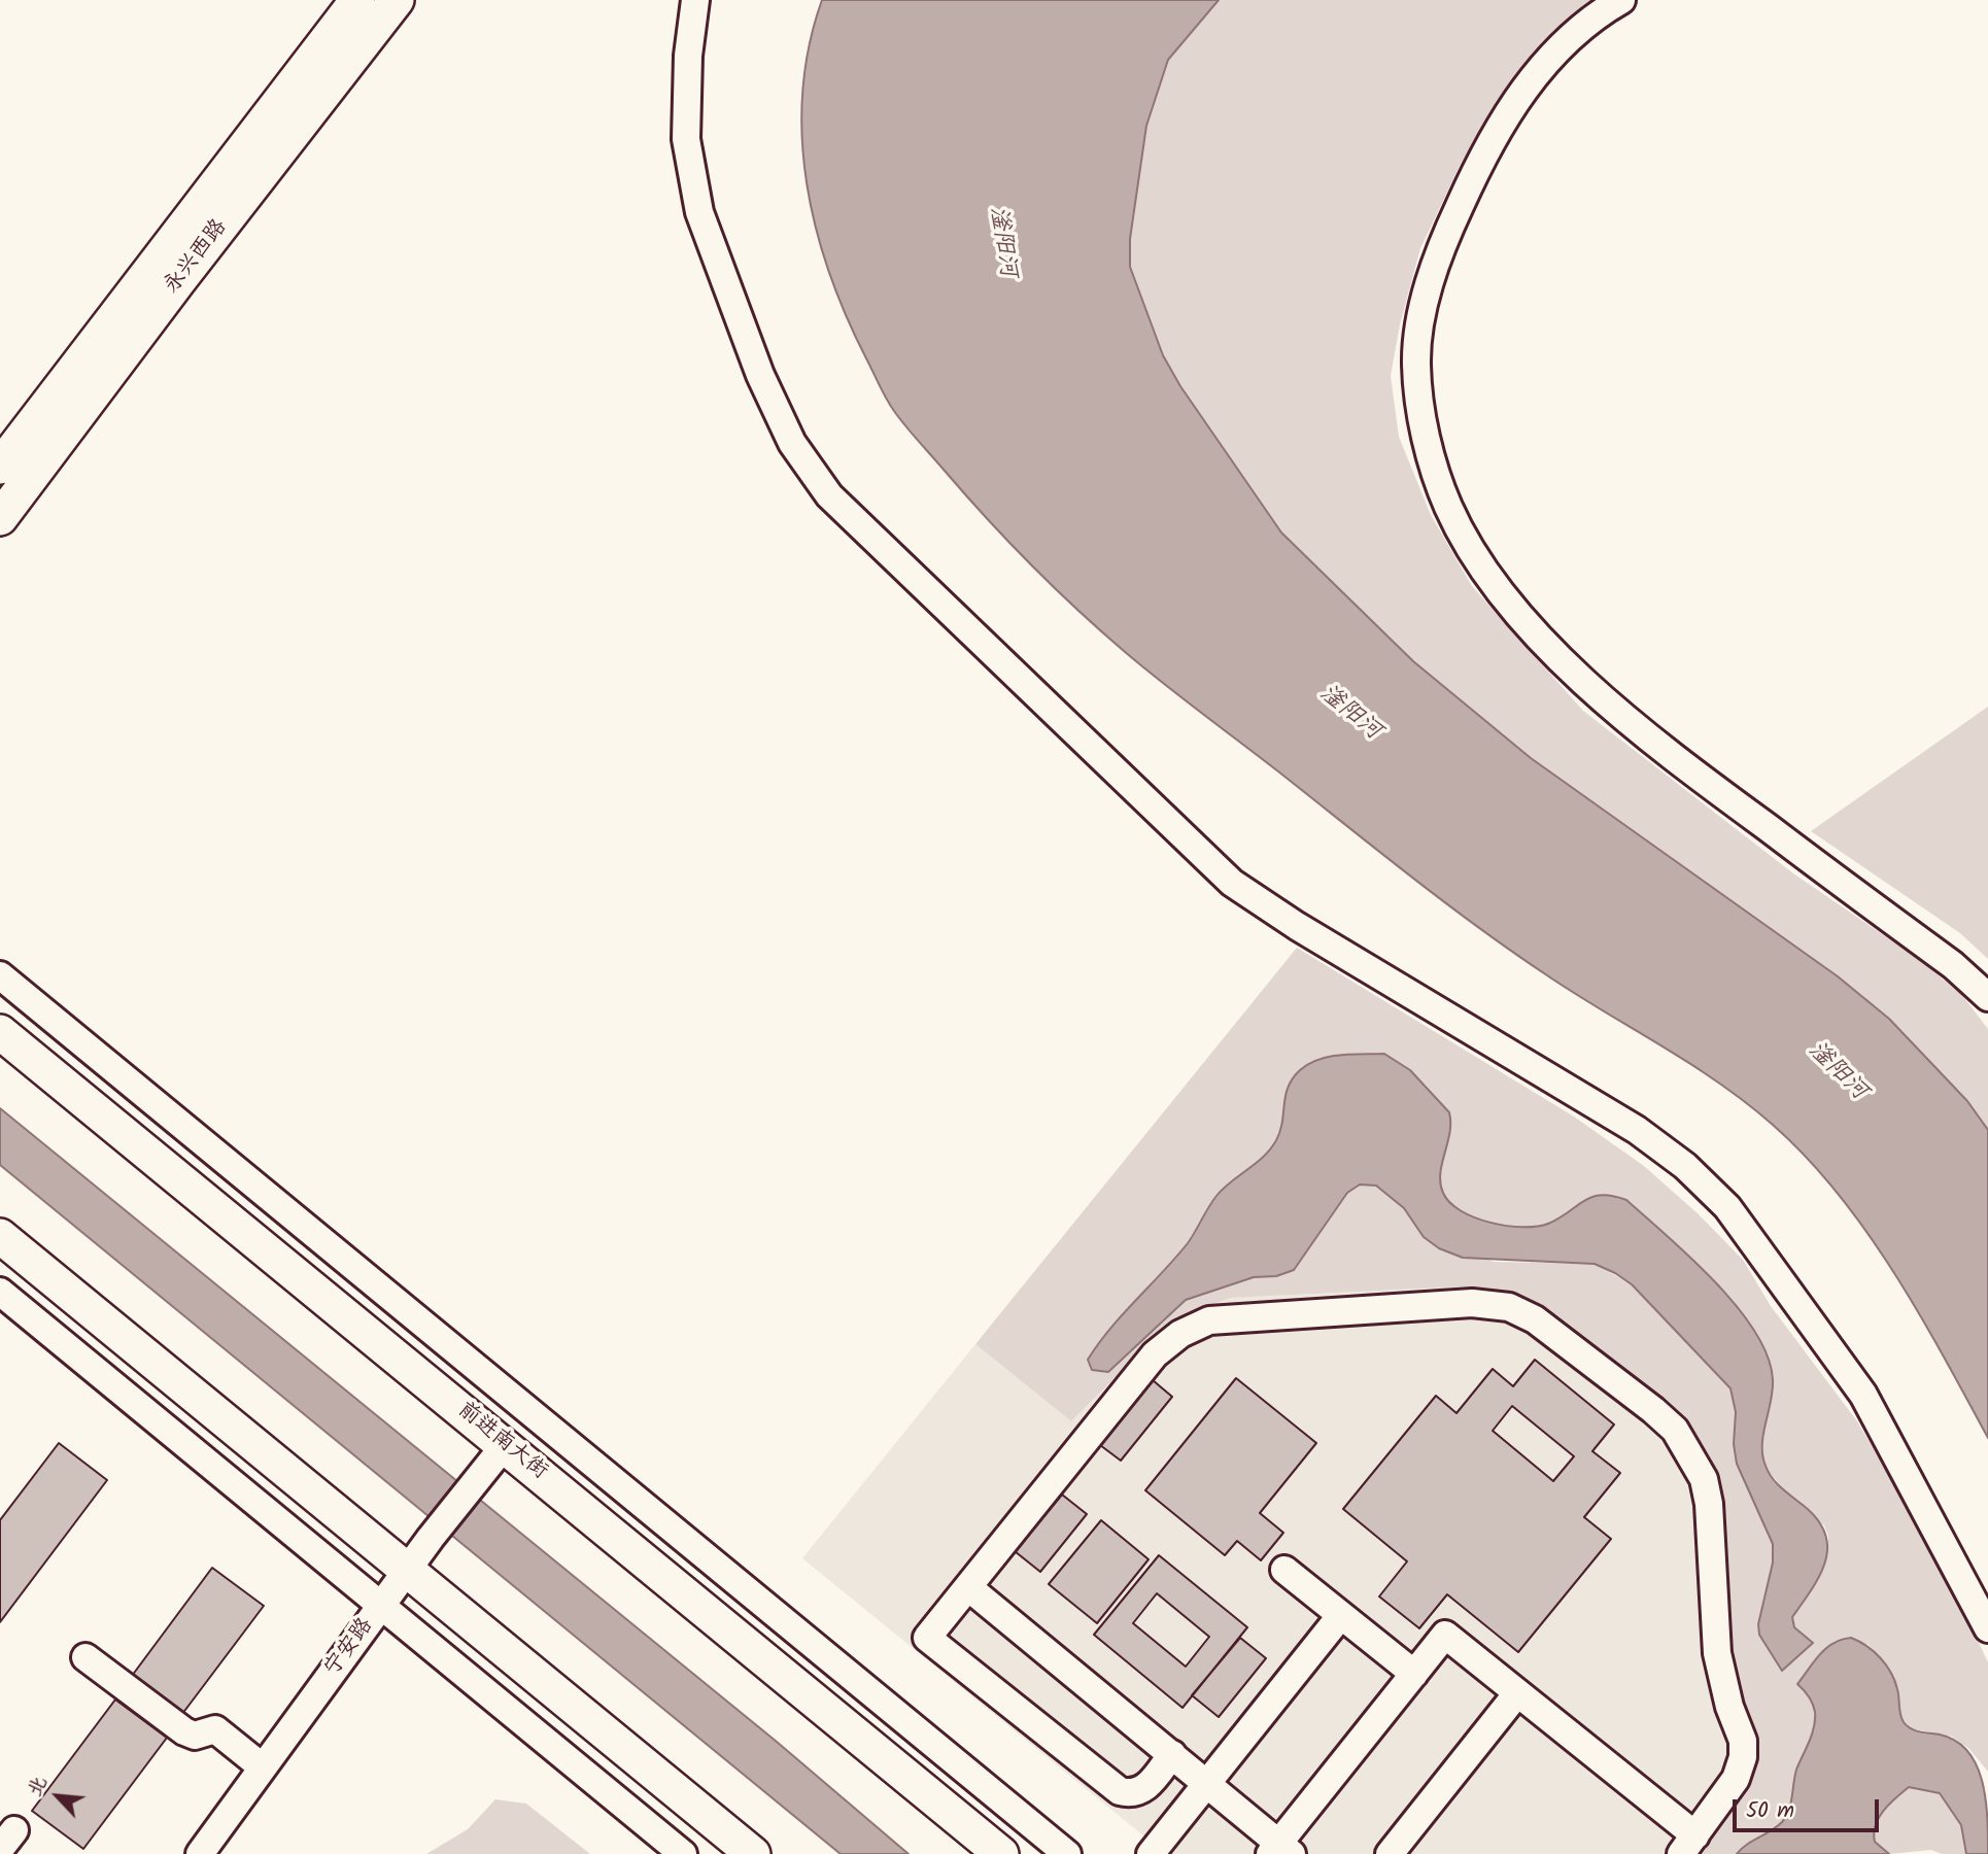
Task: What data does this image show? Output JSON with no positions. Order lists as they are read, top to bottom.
{
  "streets": {
    "main road": ["永兴西路", "前进南大街"],
    "street": ["宁安路"]
  },
  "crossings": [
    ["前进南大街", "宁安路"]
  ],
  "water": ["滏阳河"],
  "scale_bar": "50 m",
  "north": "top left"
}
